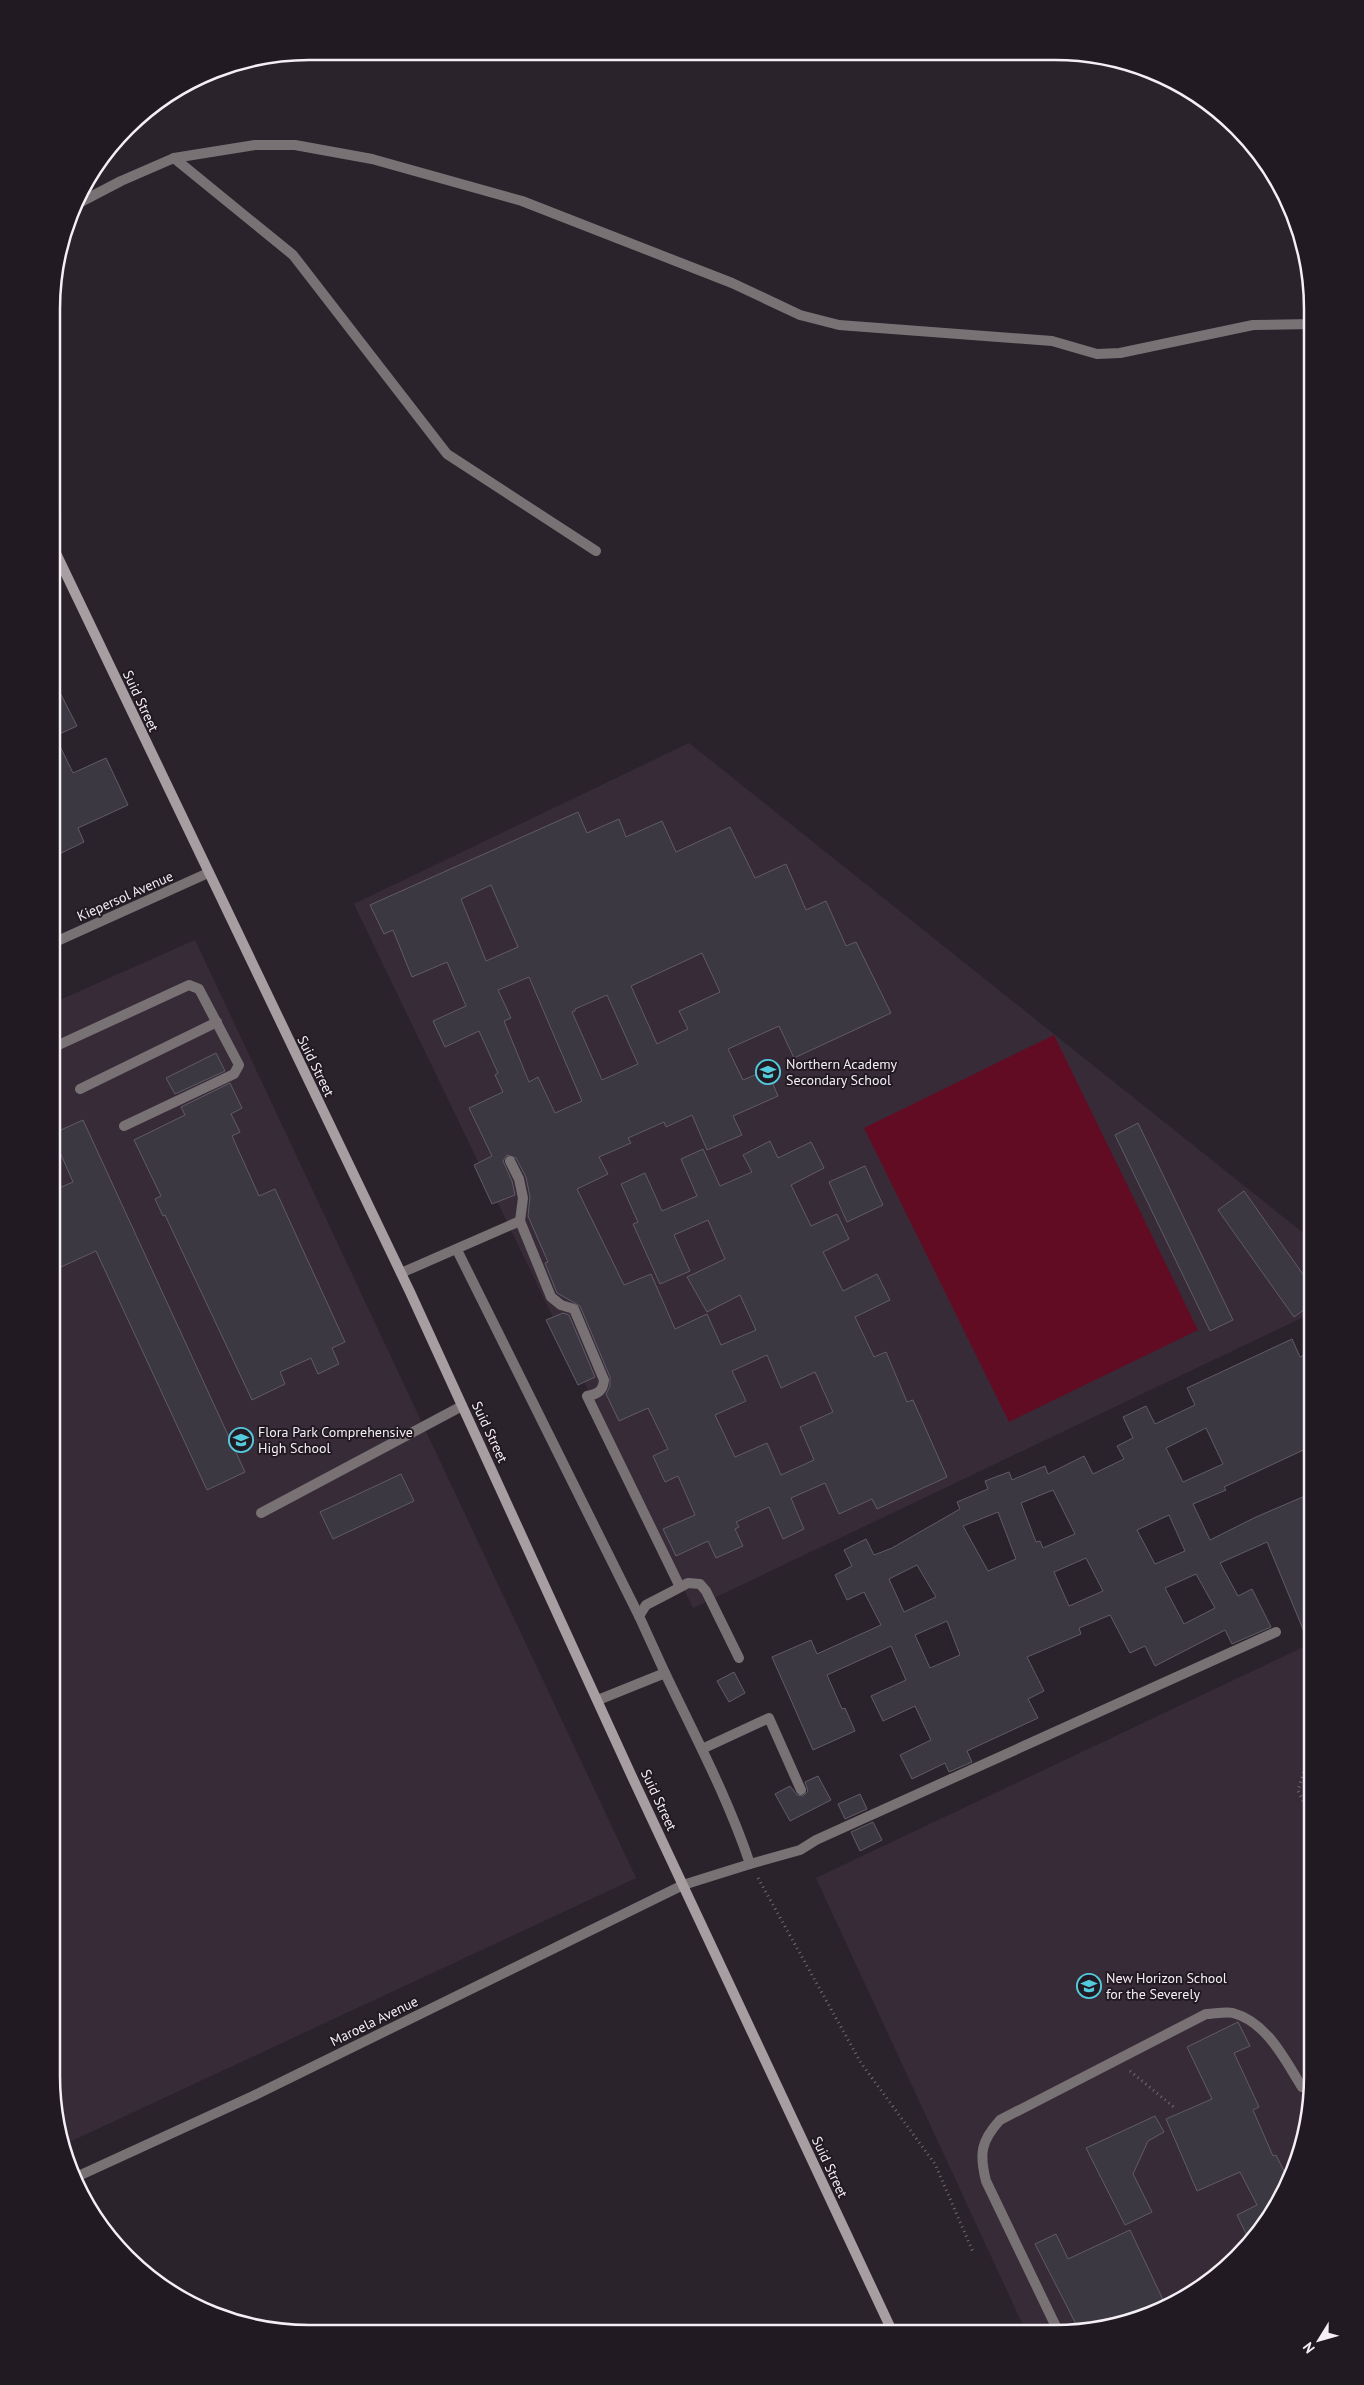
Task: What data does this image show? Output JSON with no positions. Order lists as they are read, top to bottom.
{
  "streets": {
    "street": ["Suid Street", "Kiepersol Avenue", "Maroela Avenue"]
  },
  "crossings": [
    ["Suid Street", "Kiepersol Avenue"],
    ["Suid Street", "Maroela Avenue"]
  ],
  "places": {
    "school or university": ["Northern Academy Secondary School", "Flora Park Comprehensive High School", "New Horizon School for the Severely"]
  },
  "north": "bottom left"
}
